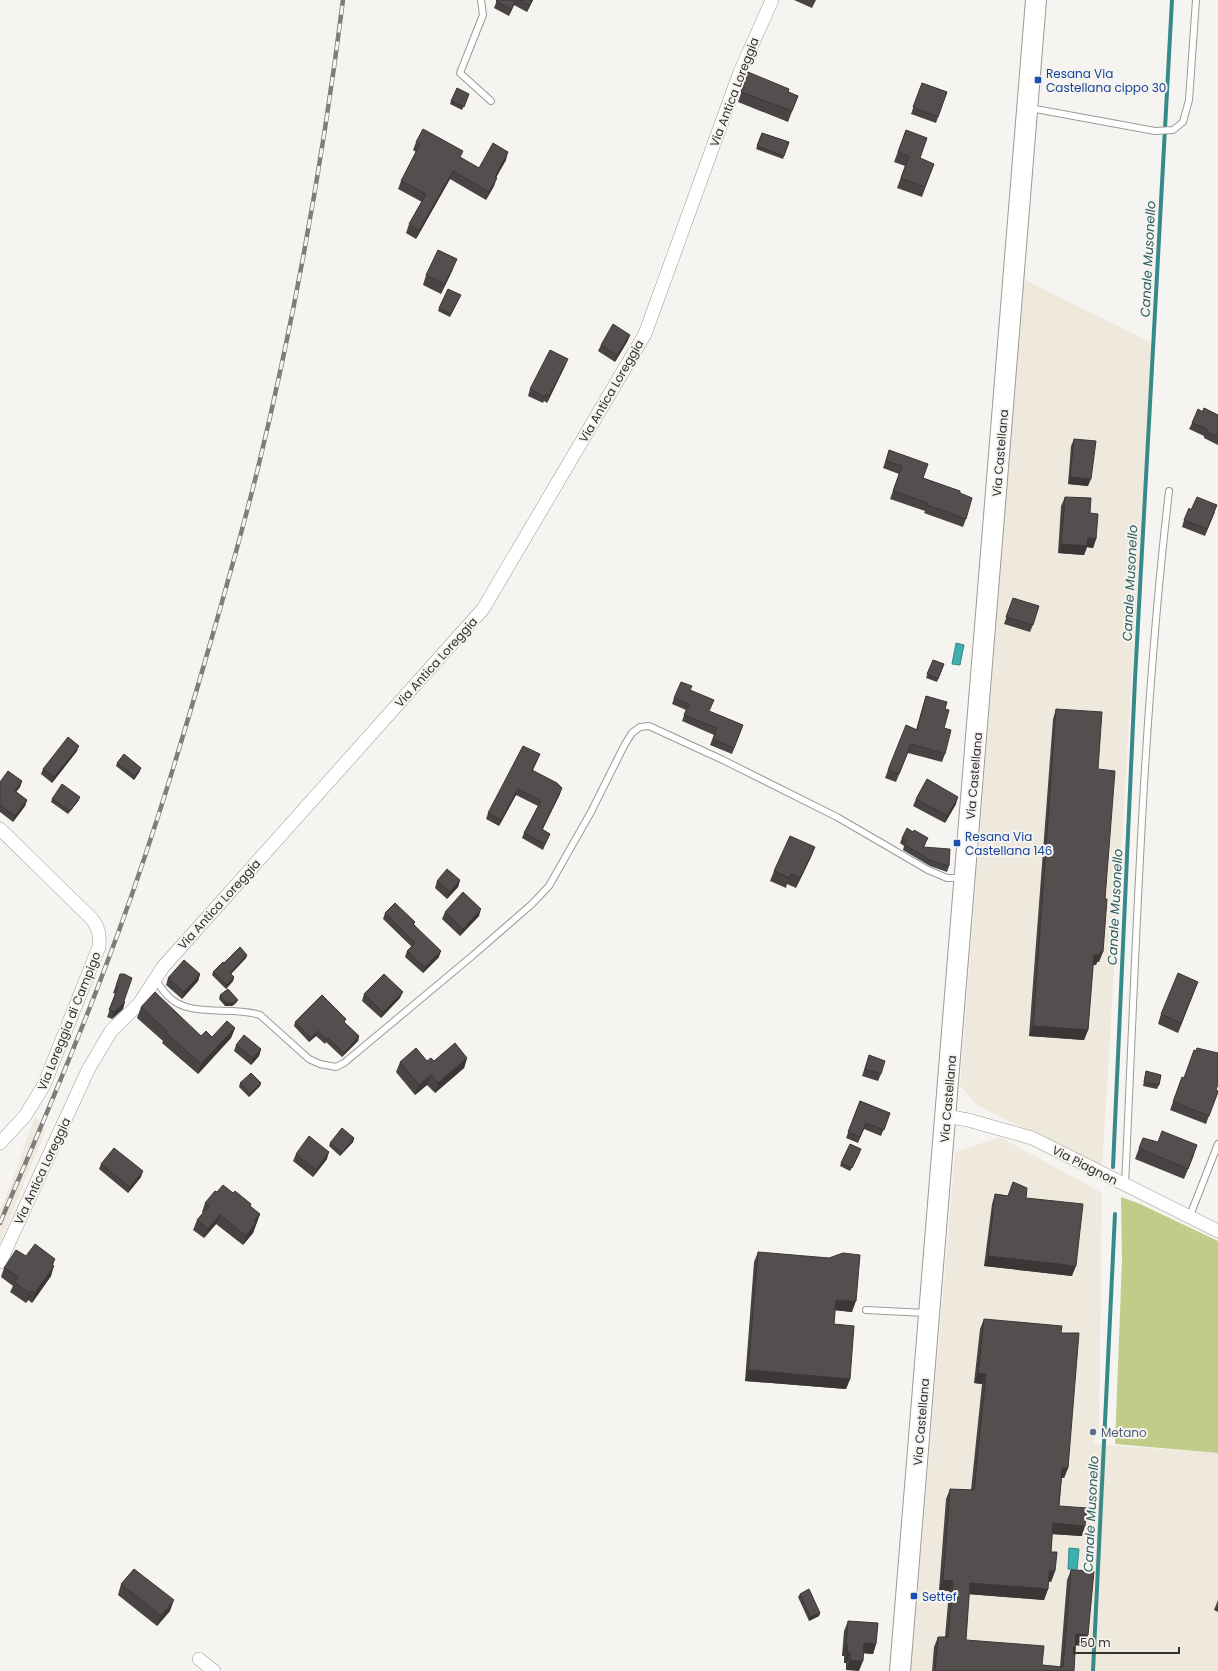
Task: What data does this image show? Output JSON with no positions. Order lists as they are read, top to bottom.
{
  "streets": {
    "main road": ["Via Castellana"],
    "street": ["Via Antica Loreggia", "Via Loreggia di Campigo", "Via Piagnon"]
  },
  "crossings": [
    ["Via Castellana", "Via Piagnon"]
  ],
  "water": ["Canale Musonello"],
  "places": {
    "transit": ["Resana Via Castellana cippo 30", "Resana Via Castellana 146", "Settef"],
    "other": ["Metano"]
  },
  "scale_bar": "50 m"
}
